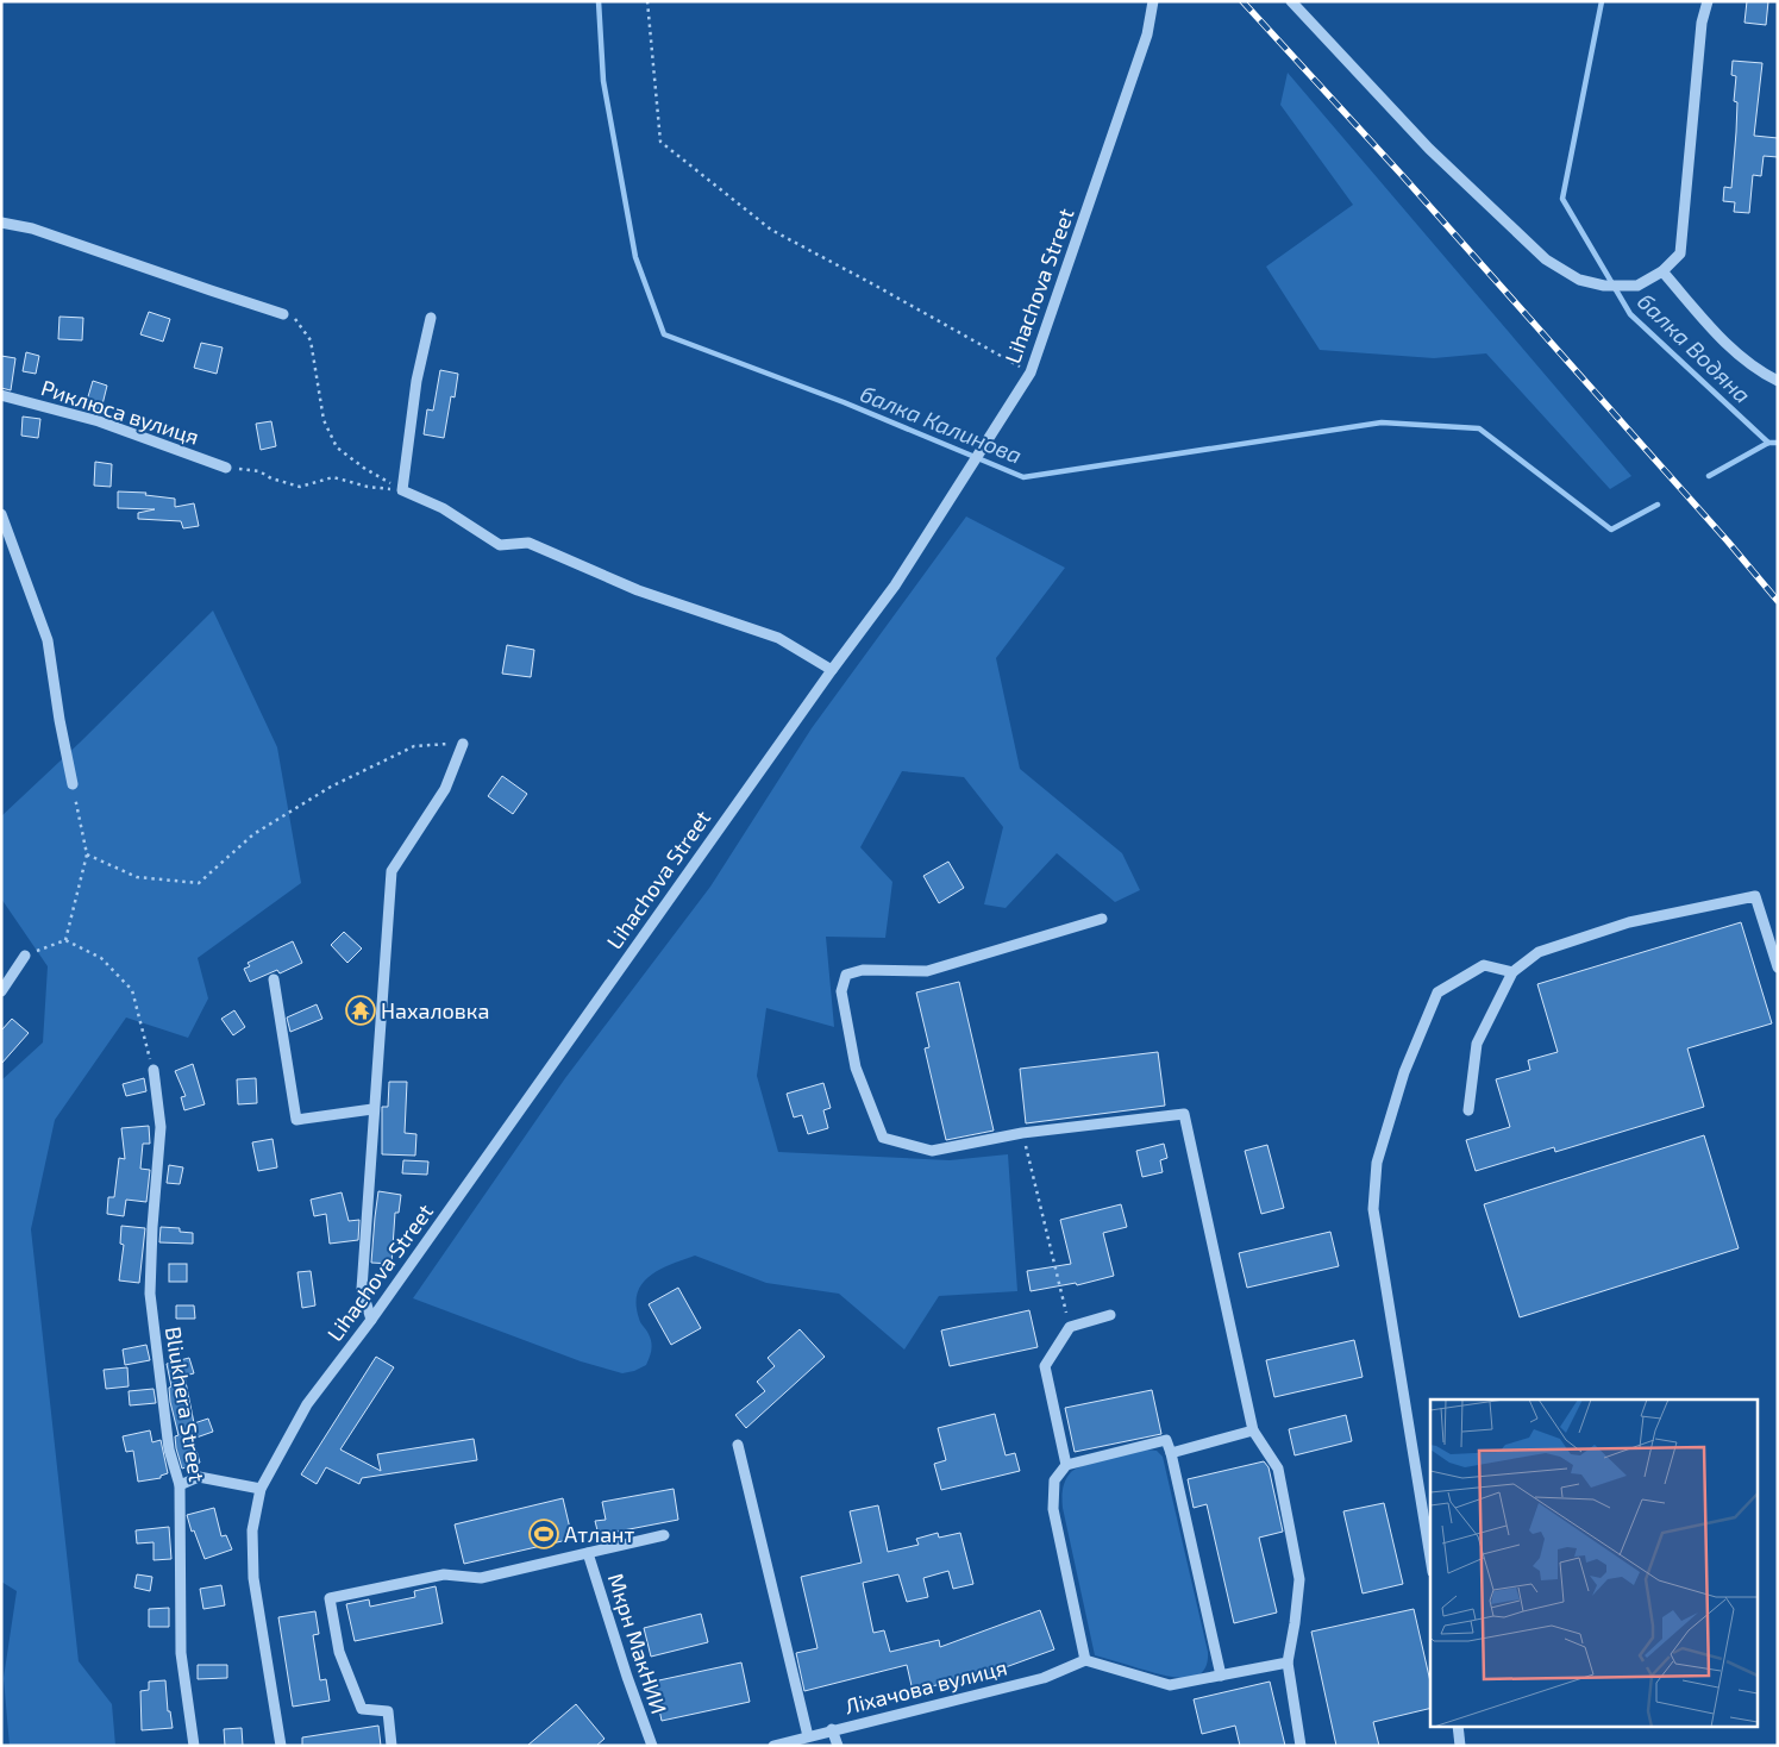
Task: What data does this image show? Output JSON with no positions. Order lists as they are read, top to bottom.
{
  "streets": {
    "street": [
      "Lihachova Street",
      "Риклюса вулиця",
      "Bliukhera Street",
      "Мкрн МакНИИ",
      "Ліхачова вулиця"
    ]
  },
  "water": ["балка Водяна", "балка Калинова"],
  "places": {
    "temple": ["Нахаловка"],
    "sports": ["Атлант"]
  }
}
